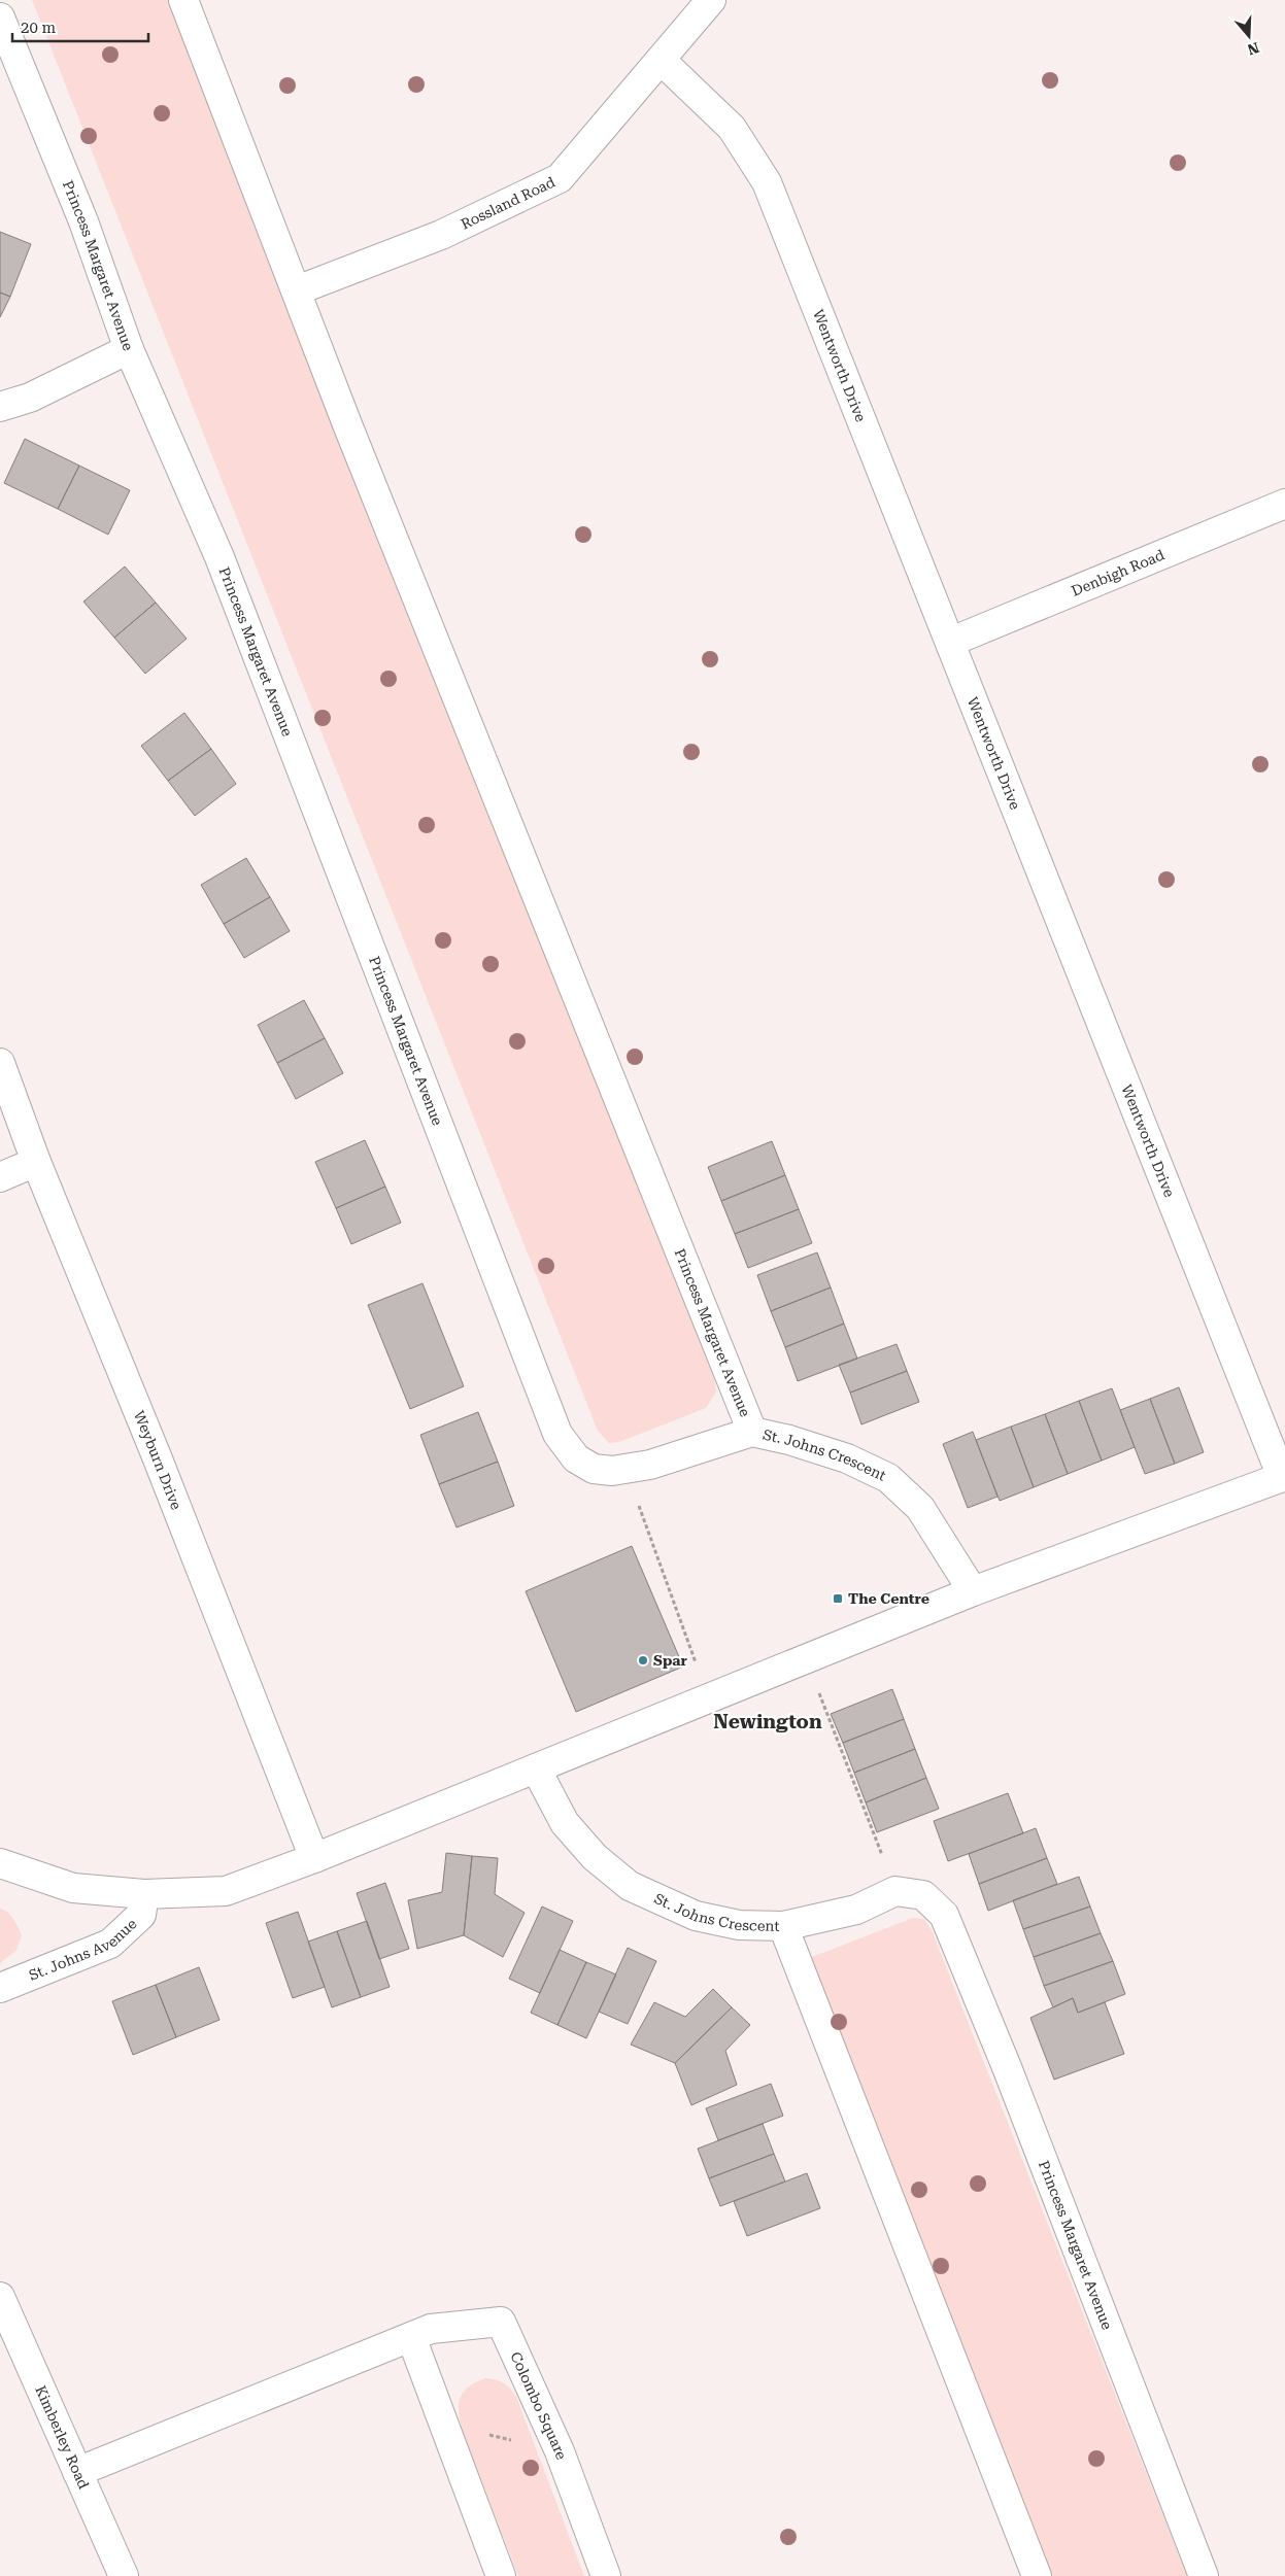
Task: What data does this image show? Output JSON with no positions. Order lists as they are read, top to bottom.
{
  "streets": {
    "street": [
      "Rossland Road",
      "Princess Margaret Avenue",
      "Wentworth Drive",
      "Denbigh Road",
      "St. Johns Crescent",
      "Weyburn Drive",
      "St. Johns Avenue",
      "Colombo Square",
      "Kimberley Road"
    ]
  },
  "crossings": [
    ["Rossland Road", "Princess Margaret Avenue"],
    ["Rossland Road", "Wentworth Drive"],
    ["Princess Margaret Avenue", "St. Johns Crescent"],
    ["Wentworth Drive", "Denbigh Road"],
    ["Weyburn Drive", "St. Johns Avenue"],
    ["Colombo Square", "Kimberley Road"]
  ],
  "districts": ["Newington"],
  "places": {
    "transit": ["The Centre"],
    "other": ["Spar"]
  },
  "scale_bar": "20 m",
  "north": "bottom"
}
